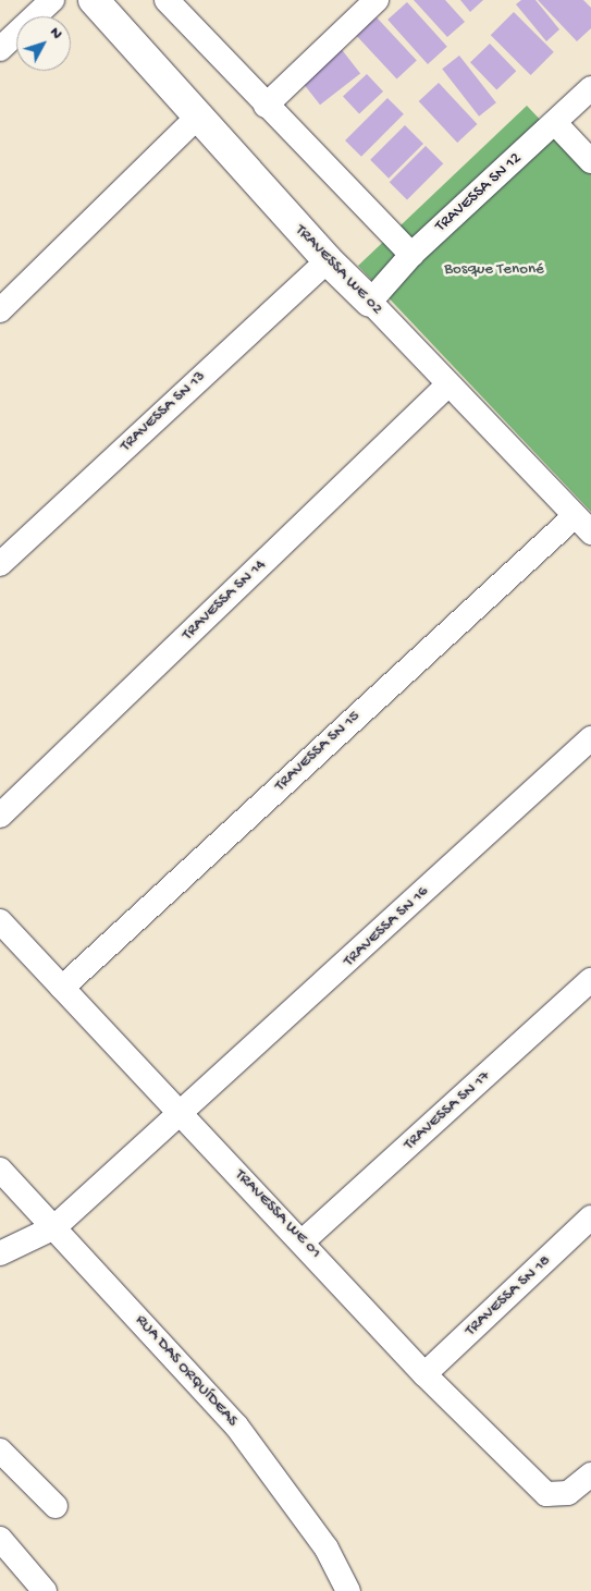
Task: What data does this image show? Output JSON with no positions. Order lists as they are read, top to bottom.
{
  "streets": {
    "street": [
      "TRAVESSA SN 12",
      "TRAVESSA WE 02",
      "TRAVESSA SN 13",
      "TRAVESSA SN 14",
      "TRAVESSA SN 15",
      "TRAVESSA SN 16",
      "TRAVESSA SN 17",
      "TRAVESSA WE 01",
      "TRAVESSA SN 18",
      "RUA DAS ORQUÍDEAS"
    ]
  },
  "crossings": [
    ["TRAVESSA SN 12", "TRAVESSA WE 02"],
    ["TRAVESSA WE 02", "TRAVESSA SN 13"],
    ["TRAVESSA WE 02", "TRAVESSA SN 14"],
    ["TRAVESSA WE 02", "TRAVESSA SN 15"],
    ["TRAVESSA SN 15", "TRAVESSA WE 01"],
    ["TRAVESSA SN 16", "TRAVESSA WE 01"],
    ["TRAVESSA SN 16", "RUA DAS ORQUÍDEAS"],
    ["TRAVESSA SN 17", "TRAVESSA WE 01"],
    ["TRAVESSA WE 01", "TRAVESSA SN 18"]
  ],
  "parks": ["Bosque Tenoné"],
  "north": "top right"
}
